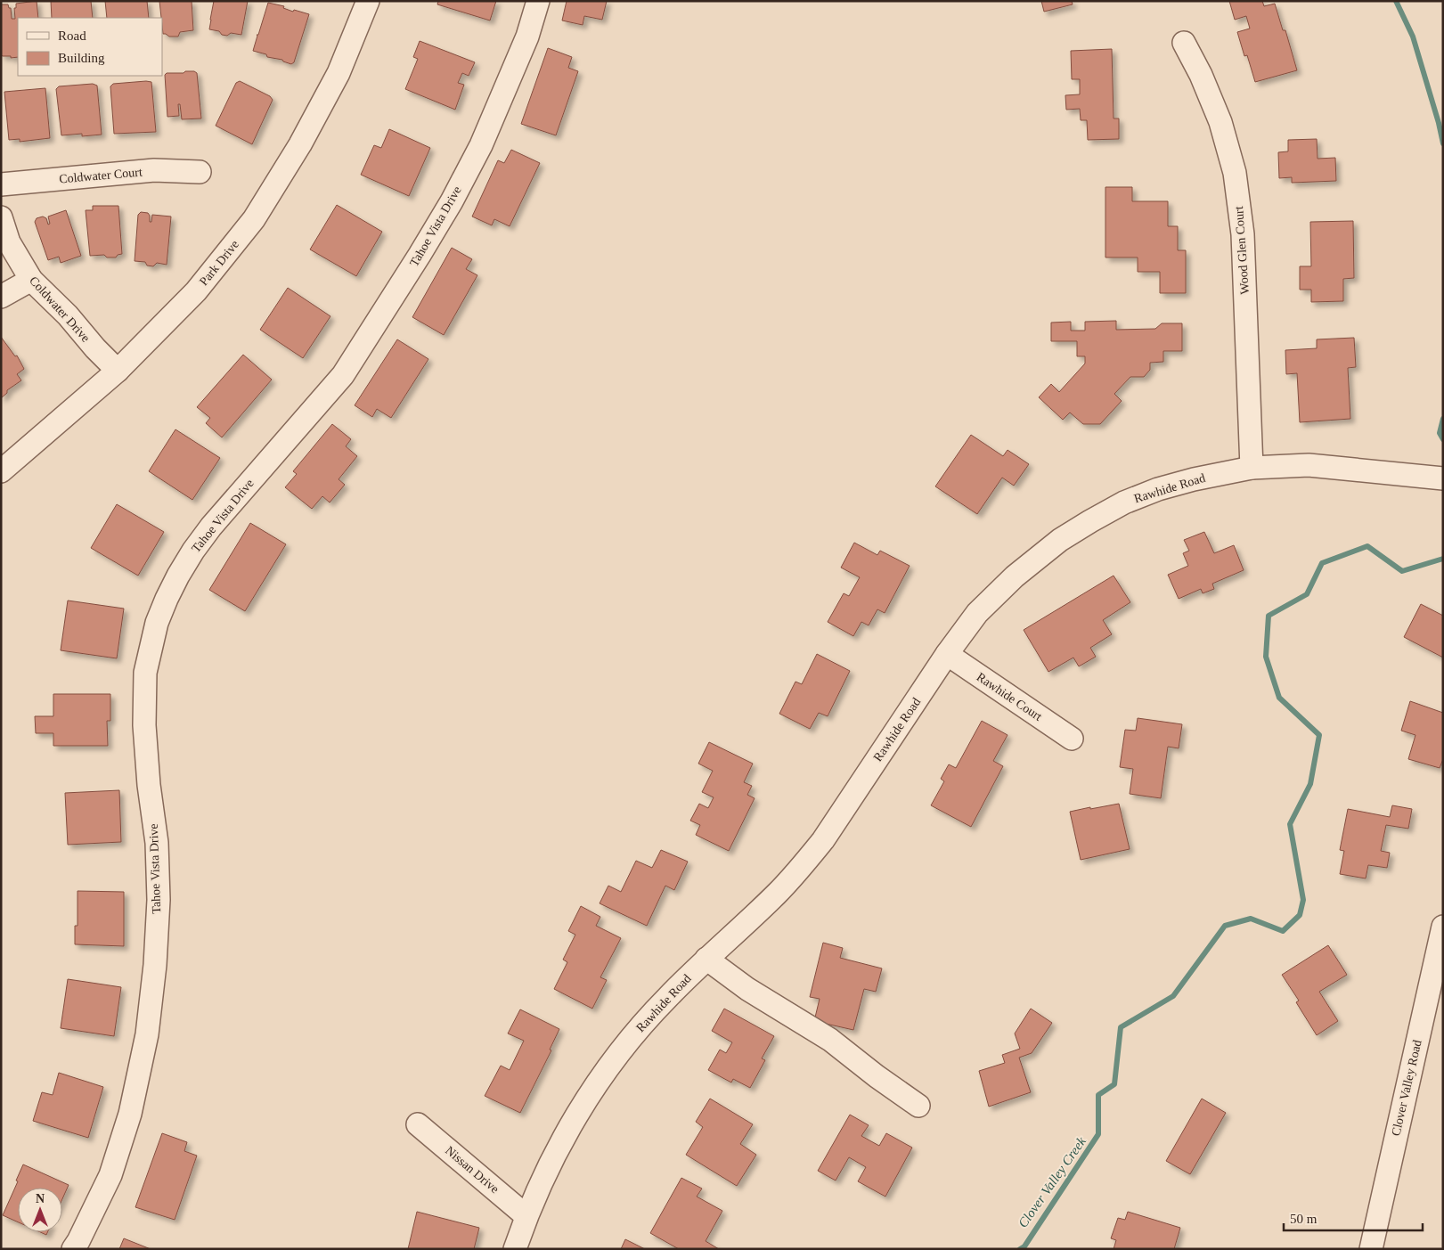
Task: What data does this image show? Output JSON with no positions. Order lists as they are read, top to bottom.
{
  "streets": {
    "street": [
      "Coldwater Court",
      "Tahoe Vista Drive",
      "Wood Glen Court",
      "Park Drive",
      "Coldwater Drive",
      "Rawhide Road",
      "Rawhide Court",
      "Clover Valley Road",
      "Nissan Drive"
    ]
  },
  "crossings": [
    ["Wood Glen Court", "Rawhide Road"],
    ["Park Drive", "Coldwater Drive"],
    ["Rawhide Road", "Rawhide Court"],
    ["Rawhide Road", "Nissan Drive"]
  ],
  "water": ["Clover Valley Creek"],
  "legend": ["Road", "Building"],
  "scale_bar": "50 m",
  "north": "top"
}
